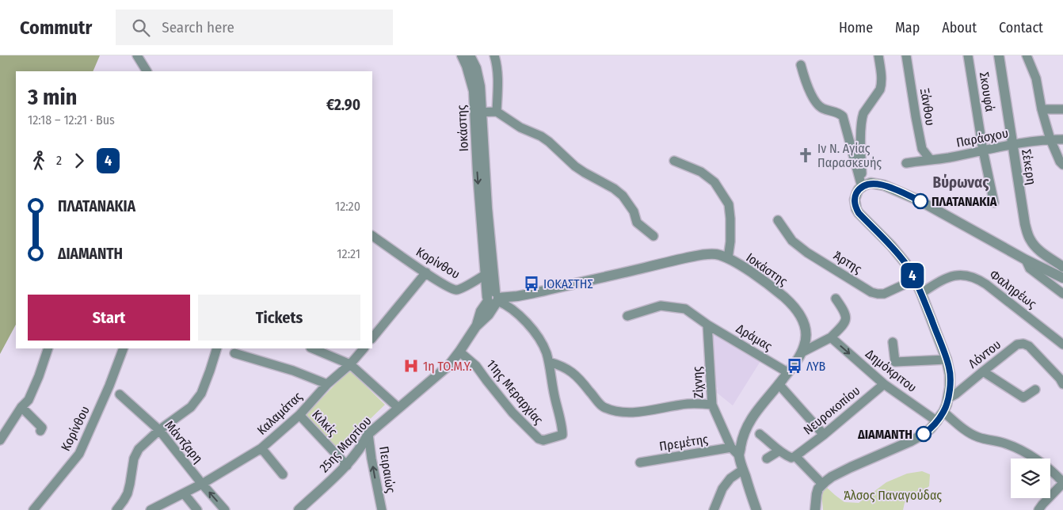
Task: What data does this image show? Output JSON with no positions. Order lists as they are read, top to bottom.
{
  "streets": {
    "street": [
      "Σκουφά",
      "Ξάνθου",
      "Ιοκάστης",
      "Παράσχου",
      "Σέκερη",
      "Άρτης",
      "Κορίνθου",
      "Φαληρέως",
      "Δράμας",
      "Λόντου",
      "Δημόκριτου",
      "Ζίχνης",
      "11ης Μεραρχίας",
      "Νευροκοπίου",
      "Καλαμάτας",
      "Κιλκίς",
      "Μάντζαρη",
      "Πρεμέτης",
      "25ης Μαρτίου",
      "Πειραιώς"
    ]
  },
  "crossings": [
    ["Σκουφά", "Παράσχου"],
    ["Ξάνθου", "Παράσχου"],
    ["Ιοκάστης", "Κορίνθου"],
    ["Ιοκάστης", "Δράμας"],
    ["Ιοκάστης", "Ζίχνης"],
    ["Ιοκάστης", "11ης Μεραρχίας"],
    ["Ιοκάστης", "25ης Μαρτίου"],
    ["Παράσχου", "Σέκερη"],
    ["Δράμας", "Ζίχνης"],
    ["Δημόκριτου", "Νευροκοπίου"],
    ["Ζίχνης", "Πρεμέτης"],
    ["11ης Μεραρχίας", "25ης Μαρτίου"],
    ["Καλαμάτας", "Κιλκίς"],
    ["Καλαμάτας", "Μάντζαρη"],
    ["Κιλκίς", "25ης Μαρτίου"],
    ["25ης Μαρτίου", "Πειραιώς"]
  ],
  "one_way": ["Πειραιώς"],
  "districts": ["Βύρωνας"],
  "parks": ["Άλσος Παναγούδας"],
  "places": {
    "church": ["Ιν Ν. Αγίας Παρασκευής"],
    "other": ["ΠΛΑΤΑΝΑΚΙΑ", "ΔΙΑΜΑΝΤΗ"],
    "bus stop": ["ΙΟΚΑΣΤΗΣ", "ΛΥΒ"],
    "hospital": ["1η ΤΟ.Μ.Υ."]
  },
  "lines": ["bus line 4"],
  "page": {
    "header": "Commutr",
    "search": "Search here",
    "nav": [
      "Home",
      "Map",
      "About",
      "Contact"
    ],
    "on_map": "4",
    "heading": ["3 min", "12:18 – 12:21 · Bus", "€2.90"],
    "legs": ["2", "4"],
    "list": [
      {
        "name": "ΠΛΑΤΑΝΑΚΙΑ",
        "value": "12:20"
      },
      {
        "name": "ΔΙΑΜΑΝΤΗ",
        "value": "12:21"
      }
    ],
    "buttons": ["Start", "Tickets"]
  }
}
